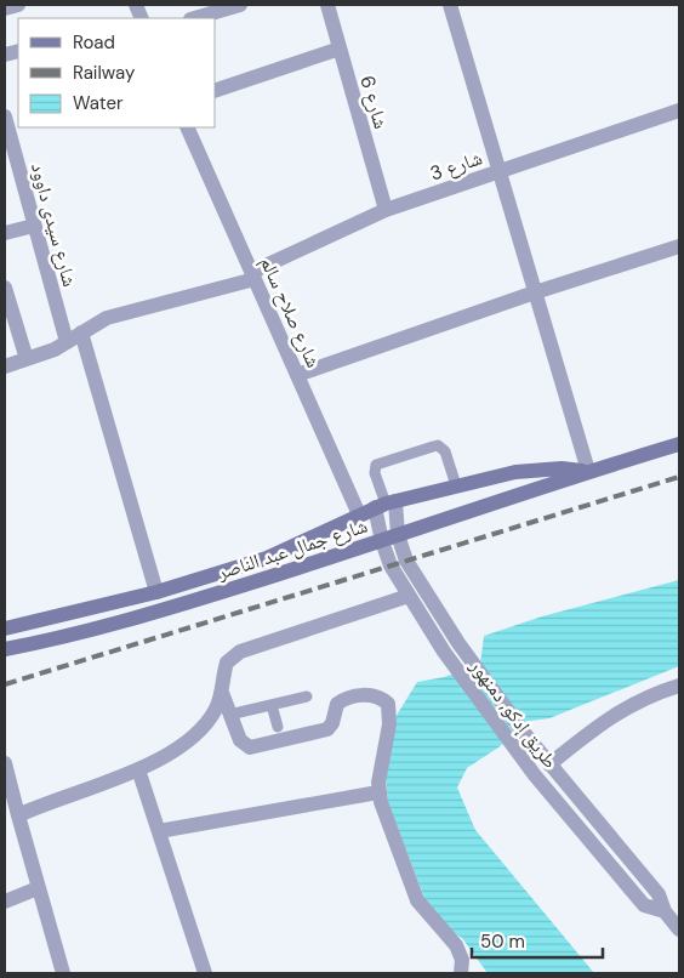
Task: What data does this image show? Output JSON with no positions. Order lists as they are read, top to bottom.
{
  "streets": {
    "main road": ["شارع جمال عبد الناصر"],
    "street": [
      "شارع 6",
      "شارع 3",
      "شارع سيدى داوود",
      "شارع صلاح سالم",
      "طريق إدكو, دمنهور"
    ]
  },
  "crossings": [
    ["شارع 6", "شارع 3"],
    ["شارع 3", "شارع سيدى داوود"],
    ["شارع 3", "شارع صلاح سالم"],
    ["شارع صلاح سالم", "شارع جمال عبد الناصر"],
    ["شارع جمال عبد الناصر", "طريق إدكو, دمنهور"]
  ],
  "legend": ["Road", "Railway", "Water"],
  "scale_bar": "50 m"
}
